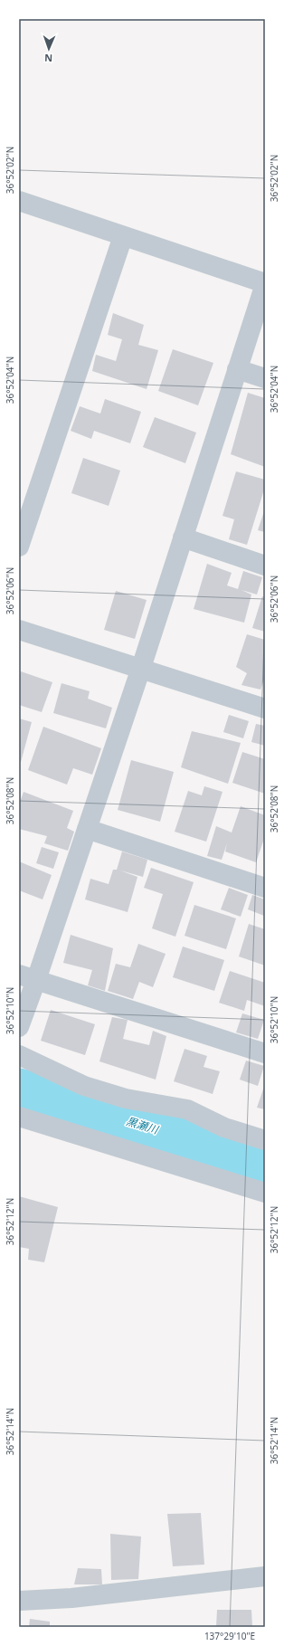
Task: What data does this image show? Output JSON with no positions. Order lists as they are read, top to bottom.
{
  "water": ["黒瀬川"],
  "north": "bottom",
  "coordinates": [
    "36°52'02\"N",
    "36°52'04\"N",
    "36°52'06\"N",
    "36°52'08\"N",
    "36°52'10\"N",
    "36°52'12\"N",
    "36°52'14\"N",
    "137°29'10\"E"
  ]
}
